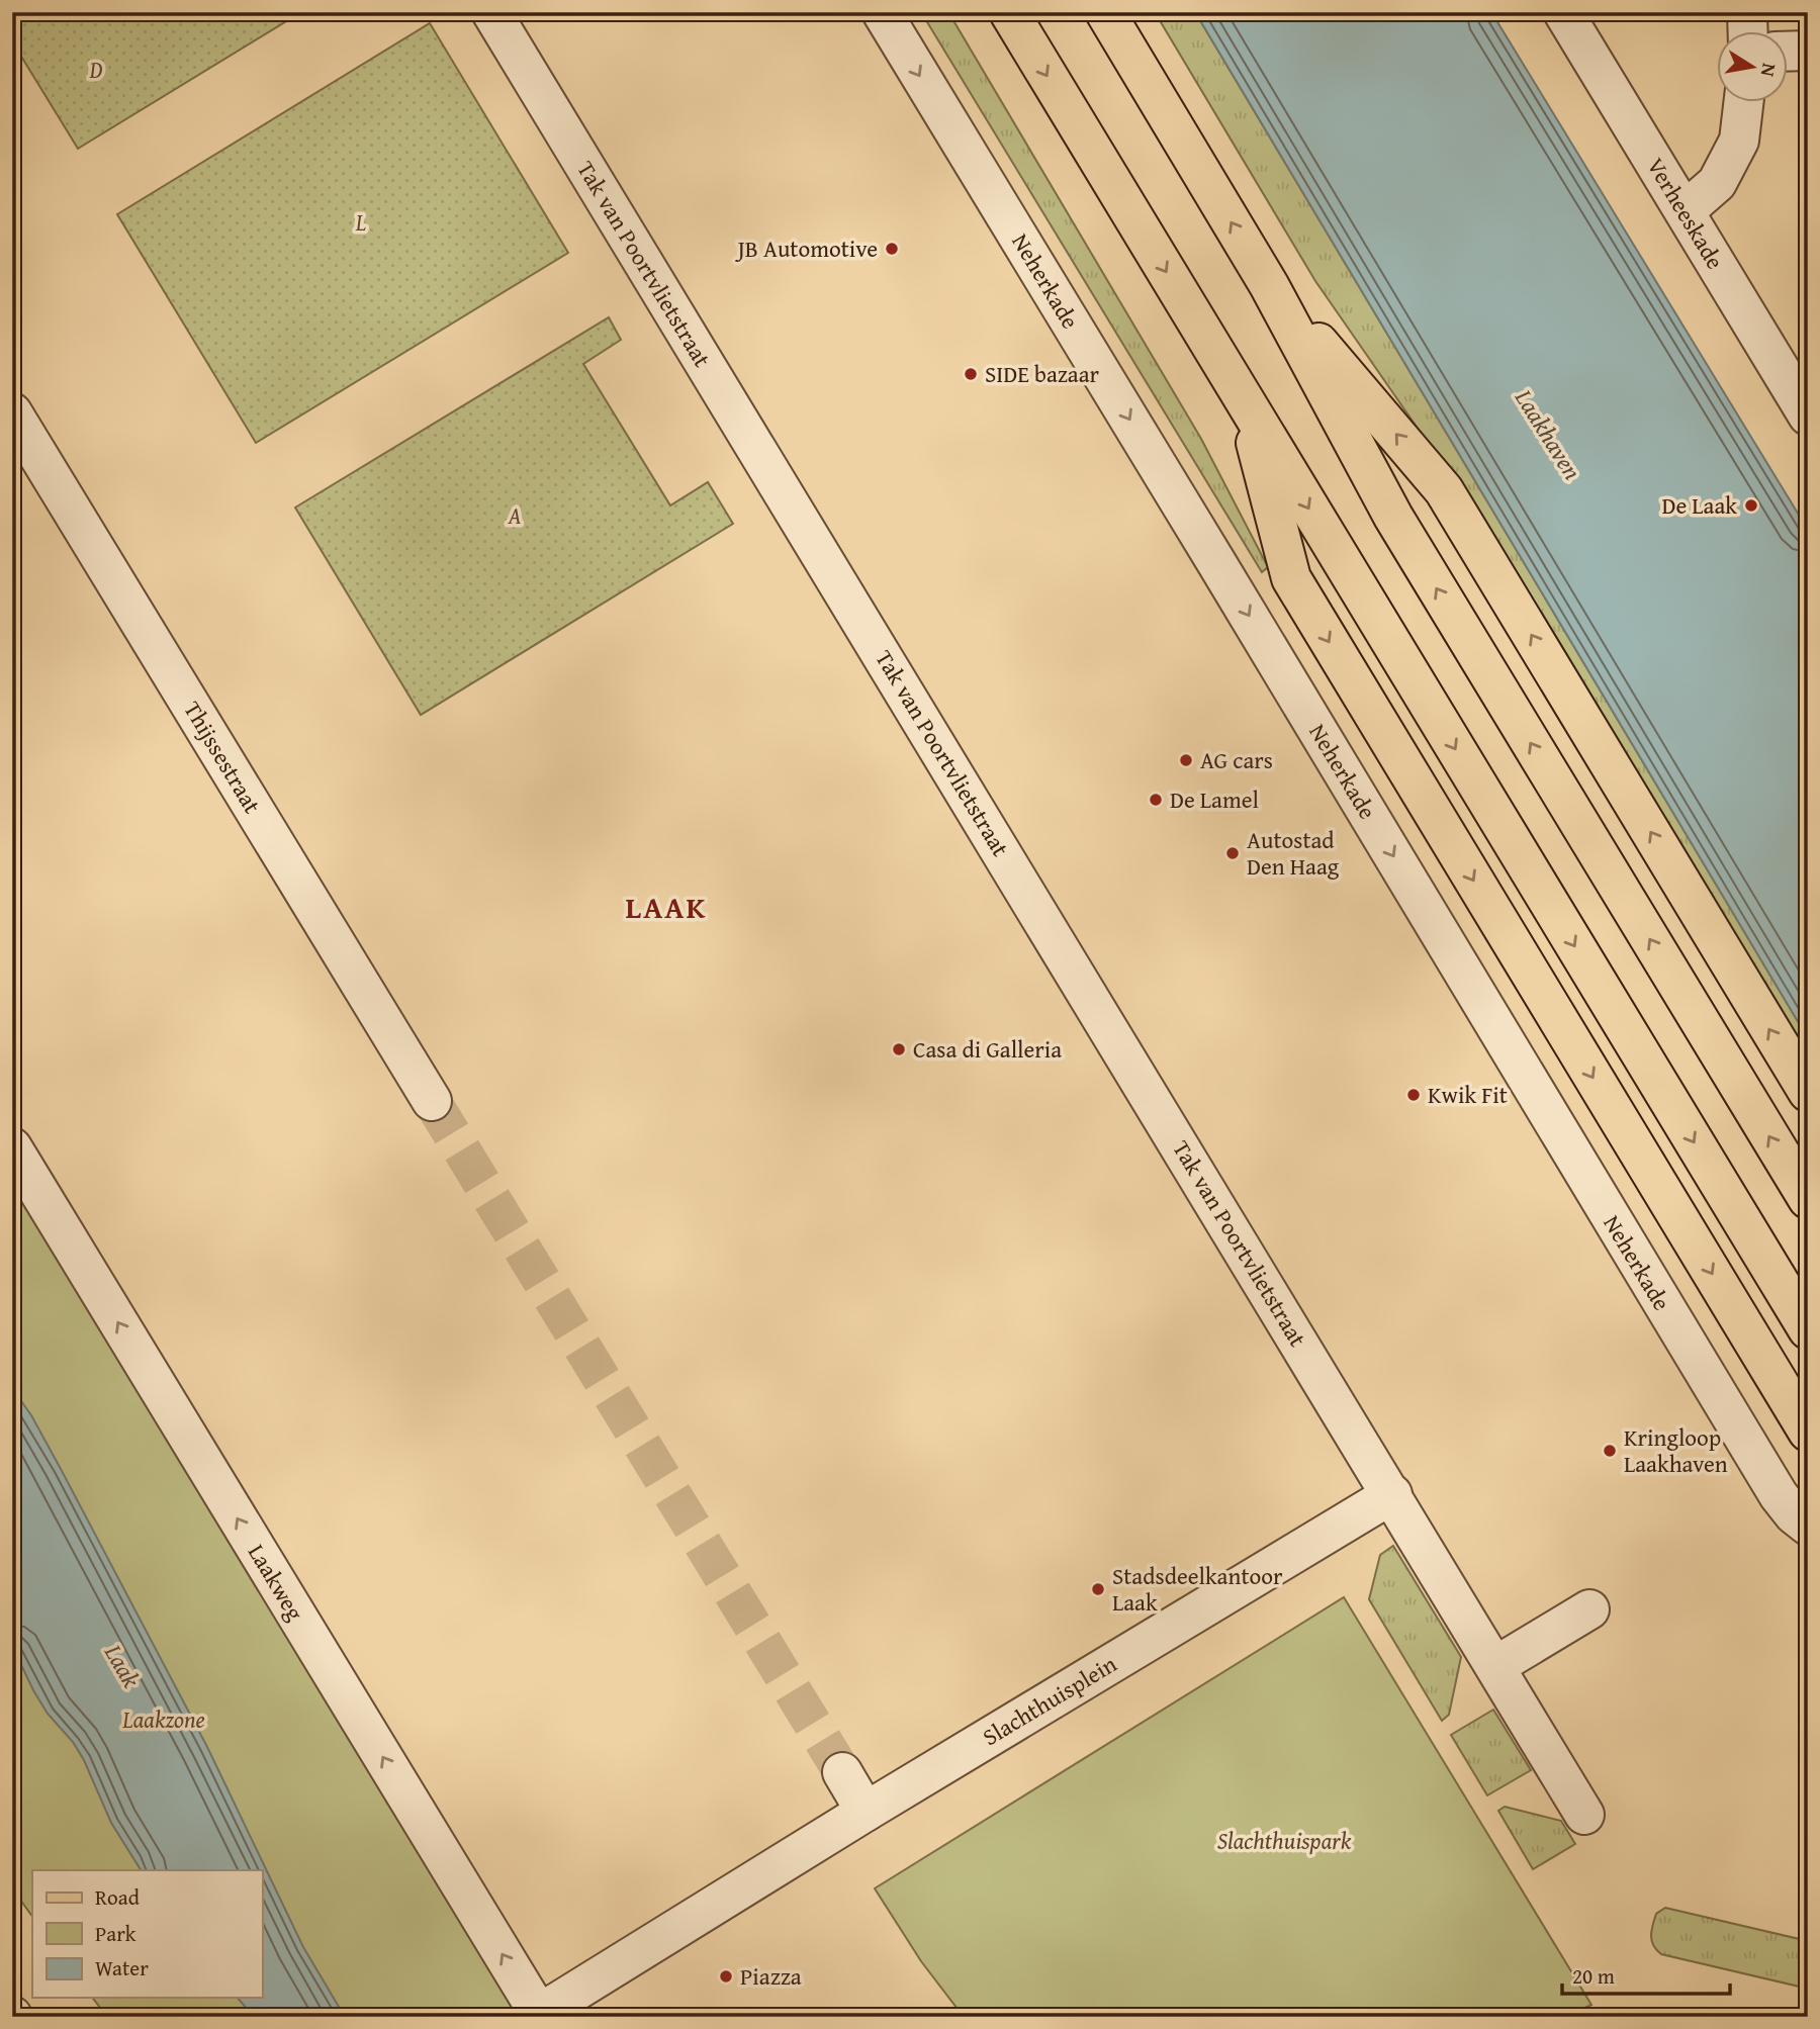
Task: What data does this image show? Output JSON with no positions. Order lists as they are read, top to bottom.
{
  "streets": {
    "street": [
      "Verheeskade",
      "Tak van Poortvlietstraat",
      "Neherkade",
      "Thijssestraat",
      "Laakweg",
      "Slachthuisplein"
    ]
  },
  "crossings": [
    ["Tak van Poortvlietstraat", "Slachthuisplein"],
    ["Laakweg", "Slachthuisplein"]
  ],
  "one_way": ["Neherkade", "Laakweg"],
  "districts": ["LAAK"],
  "water": ["Laakhaven", "Laak"],
  "parks": [
    "D",
    "L",
    "A",
    "Laakzone",
    "Slachthuispark"
  ],
  "places": [
    "JB Automotive",
    "SIDE bazaar",
    "De Laak",
    "AG cars",
    "De Lamel",
    "Autostad Den Haag",
    "Casa di Galleria",
    "Kwik Fit",
    "Kringloop Laakhaven",
    "Stadsdeelkantoor Laak",
    "Piazza"
  ],
  "legend": ["Road", "Park", "Water"],
  "scale_bar": "20 m",
  "north": "right"
}
